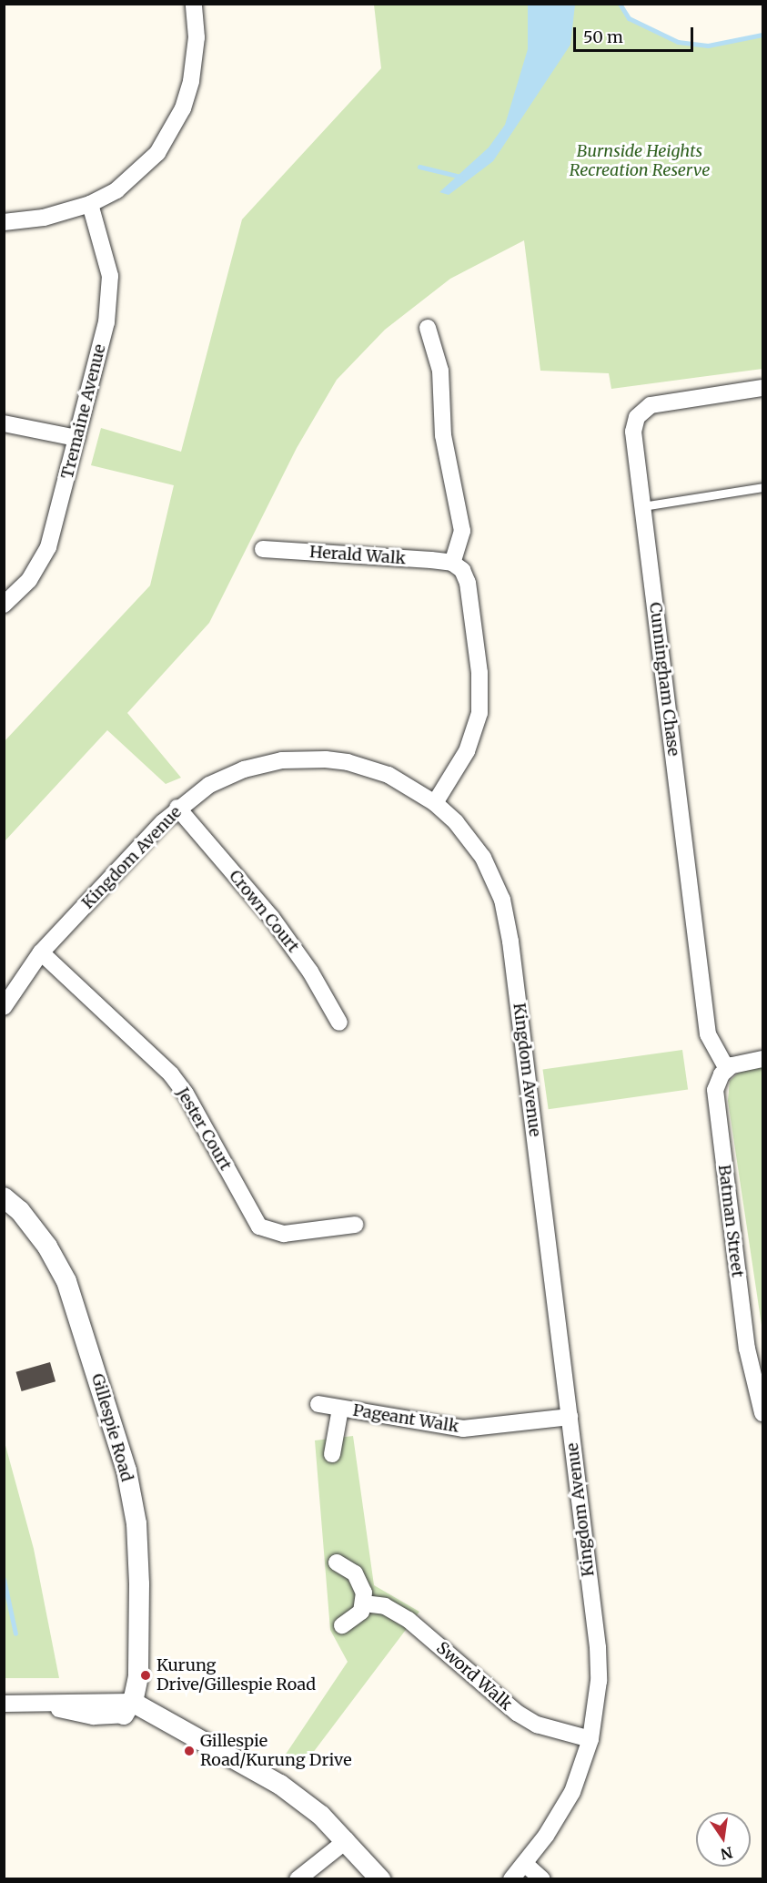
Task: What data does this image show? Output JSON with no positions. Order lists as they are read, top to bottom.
{
  "streets": {
    "street": [
      "Tremaine Avenue",
      "Herald Walk",
      "Cunningham Chase",
      "Kingdom Avenue",
      "Crown Court",
      "Jester Court",
      "Batman Street",
      "Pageant Walk",
      "Gillespie Road",
      "Sword Walk"
    ]
  },
  "crossings": [
    ["Cunningham Chase", "Batman Street"],
    ["Kingdom Avenue", "Crown Court"],
    ["Kingdom Avenue", "Jester Court"],
    ["Kingdom Avenue", "Pageant Walk"],
    ["Kingdom Avenue", "Sword Walk"]
  ],
  "parks": ["Burnside Heights Recreation Reserve"],
  "places": ["Kurung Drive/Gillespie Road", "Gillespie Road/Kurung Drive"],
  "scale_bar": "50 m",
  "north": "bottom"
}
